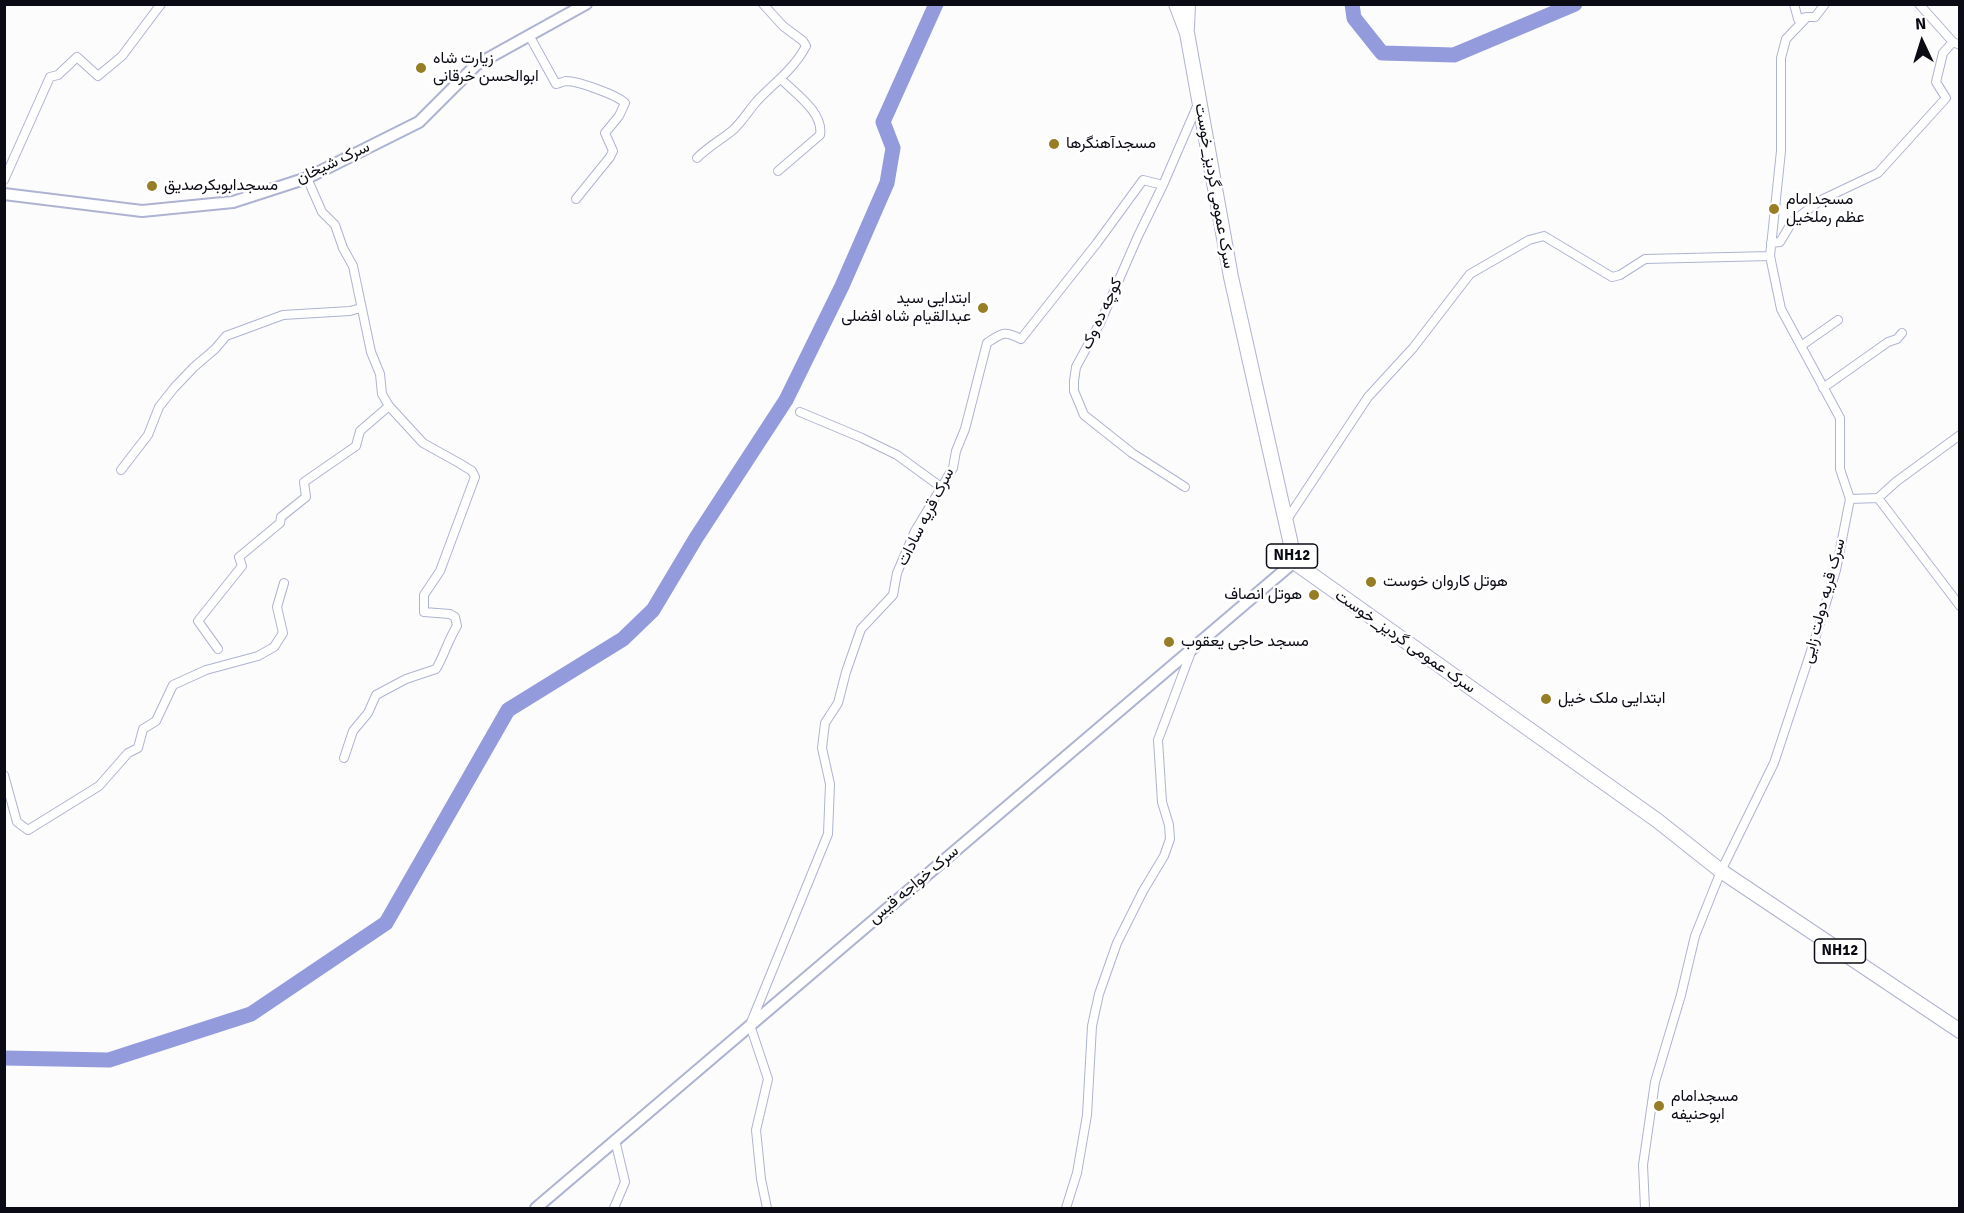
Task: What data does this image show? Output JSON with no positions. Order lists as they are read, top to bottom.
{
  "streets": {
    "highway": ["سرک عمومی گردیز_خوست", "NH12"],
    "street": [
      "سرک شیخان",
      "کوچه ده وک",
      "سرک قریه سادات",
      "سرک قریه دولت زایی",
      "سرک خواجه قیس"
    ]
  },
  "crossings": [
    ["سرک عمومی گردیز_خوست", "کوچه ده وک"],
    ["سرک عمومی گردیز_خوست", "سرک قریه دولت زایی"],
    ["سرک عمومی گردیز_خوست", "سرک خواجه قیس"],
    ["کوچه ده وک", "سرک قریه سادات"],
    ["سرک قریه سادات", "سرک خواجه قیس"]
  ],
  "places": [
    "زیارت شاه ابوالحسن خرقانی",
    "مسجدآهنگرها",
    "مسجدابوبکرصدیق",
    "مسجدامام عظم رملخیل",
    "ابتدایی سید عبدالقیام شاه افضلی",
    "هوتل کاروان خوست",
    "هوتل انصاف",
    "مسجد حاجی یعقوب",
    "ابتدایی ملک خیل",
    "مسجدامام ابوحنیفه"
  ],
  "north": "top"
}
